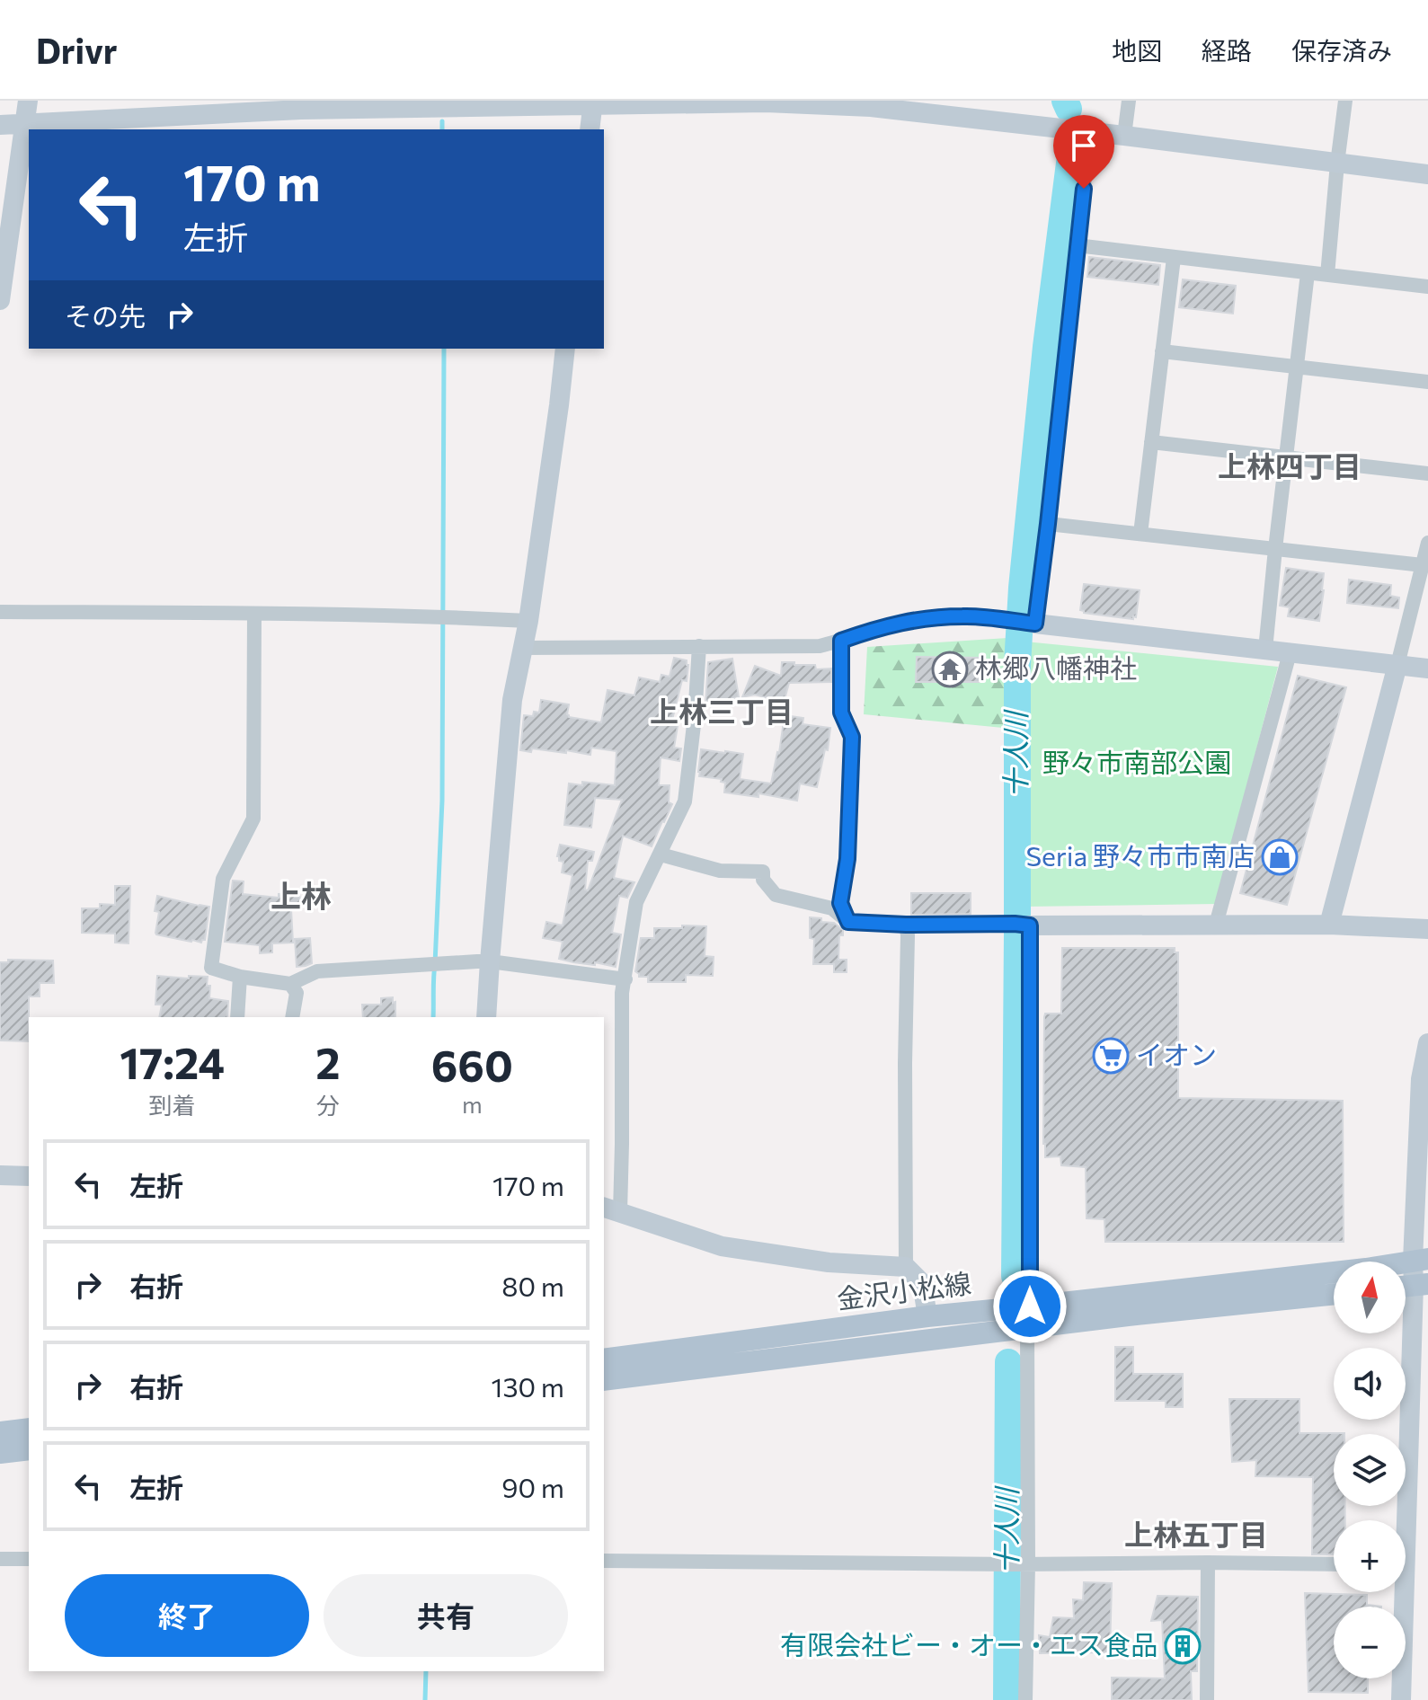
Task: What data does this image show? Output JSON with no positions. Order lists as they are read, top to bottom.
{
  "streets": {
    "main road": ["金沢小松線"]
  },
  "districts": [
    "上林四丁目",
    "上林三丁目",
    "上林",
    "上林五丁目"
  ],
  "water": ["十人川"],
  "parks": ["野々市南部公園"],
  "places": {
    "temple": ["林郷八幡神社"],
    "shop": ["Seria 野々市市南店"],
    "supermarket": ["イオン"],
    "building": ["有限会社ビー・オー・エス食品"]
  },
  "north": "top",
  "page": {
    "header": "Drivr",
    "nav": ["地図", "経路", "保存済み"],
    "turn": ["170 m", "左折"],
    "then": "その先",
    "eta": [
      "17:24",
      "到着",
      "2",
      "分",
      "660",
      "m"
    ],
    "list": [
      {
        "name": "左折",
        "value": "170 m"
      },
      {
        "name": "右折",
        "value": "80 m"
      },
      {
        "name": "右折",
        "value": "130 m"
      },
      {
        "name": "左折",
        "value": "90 m"
      }
    ],
    "map_buttons": ["+", "−"],
    "buttons": ["終了", "共有"]
  }
}
